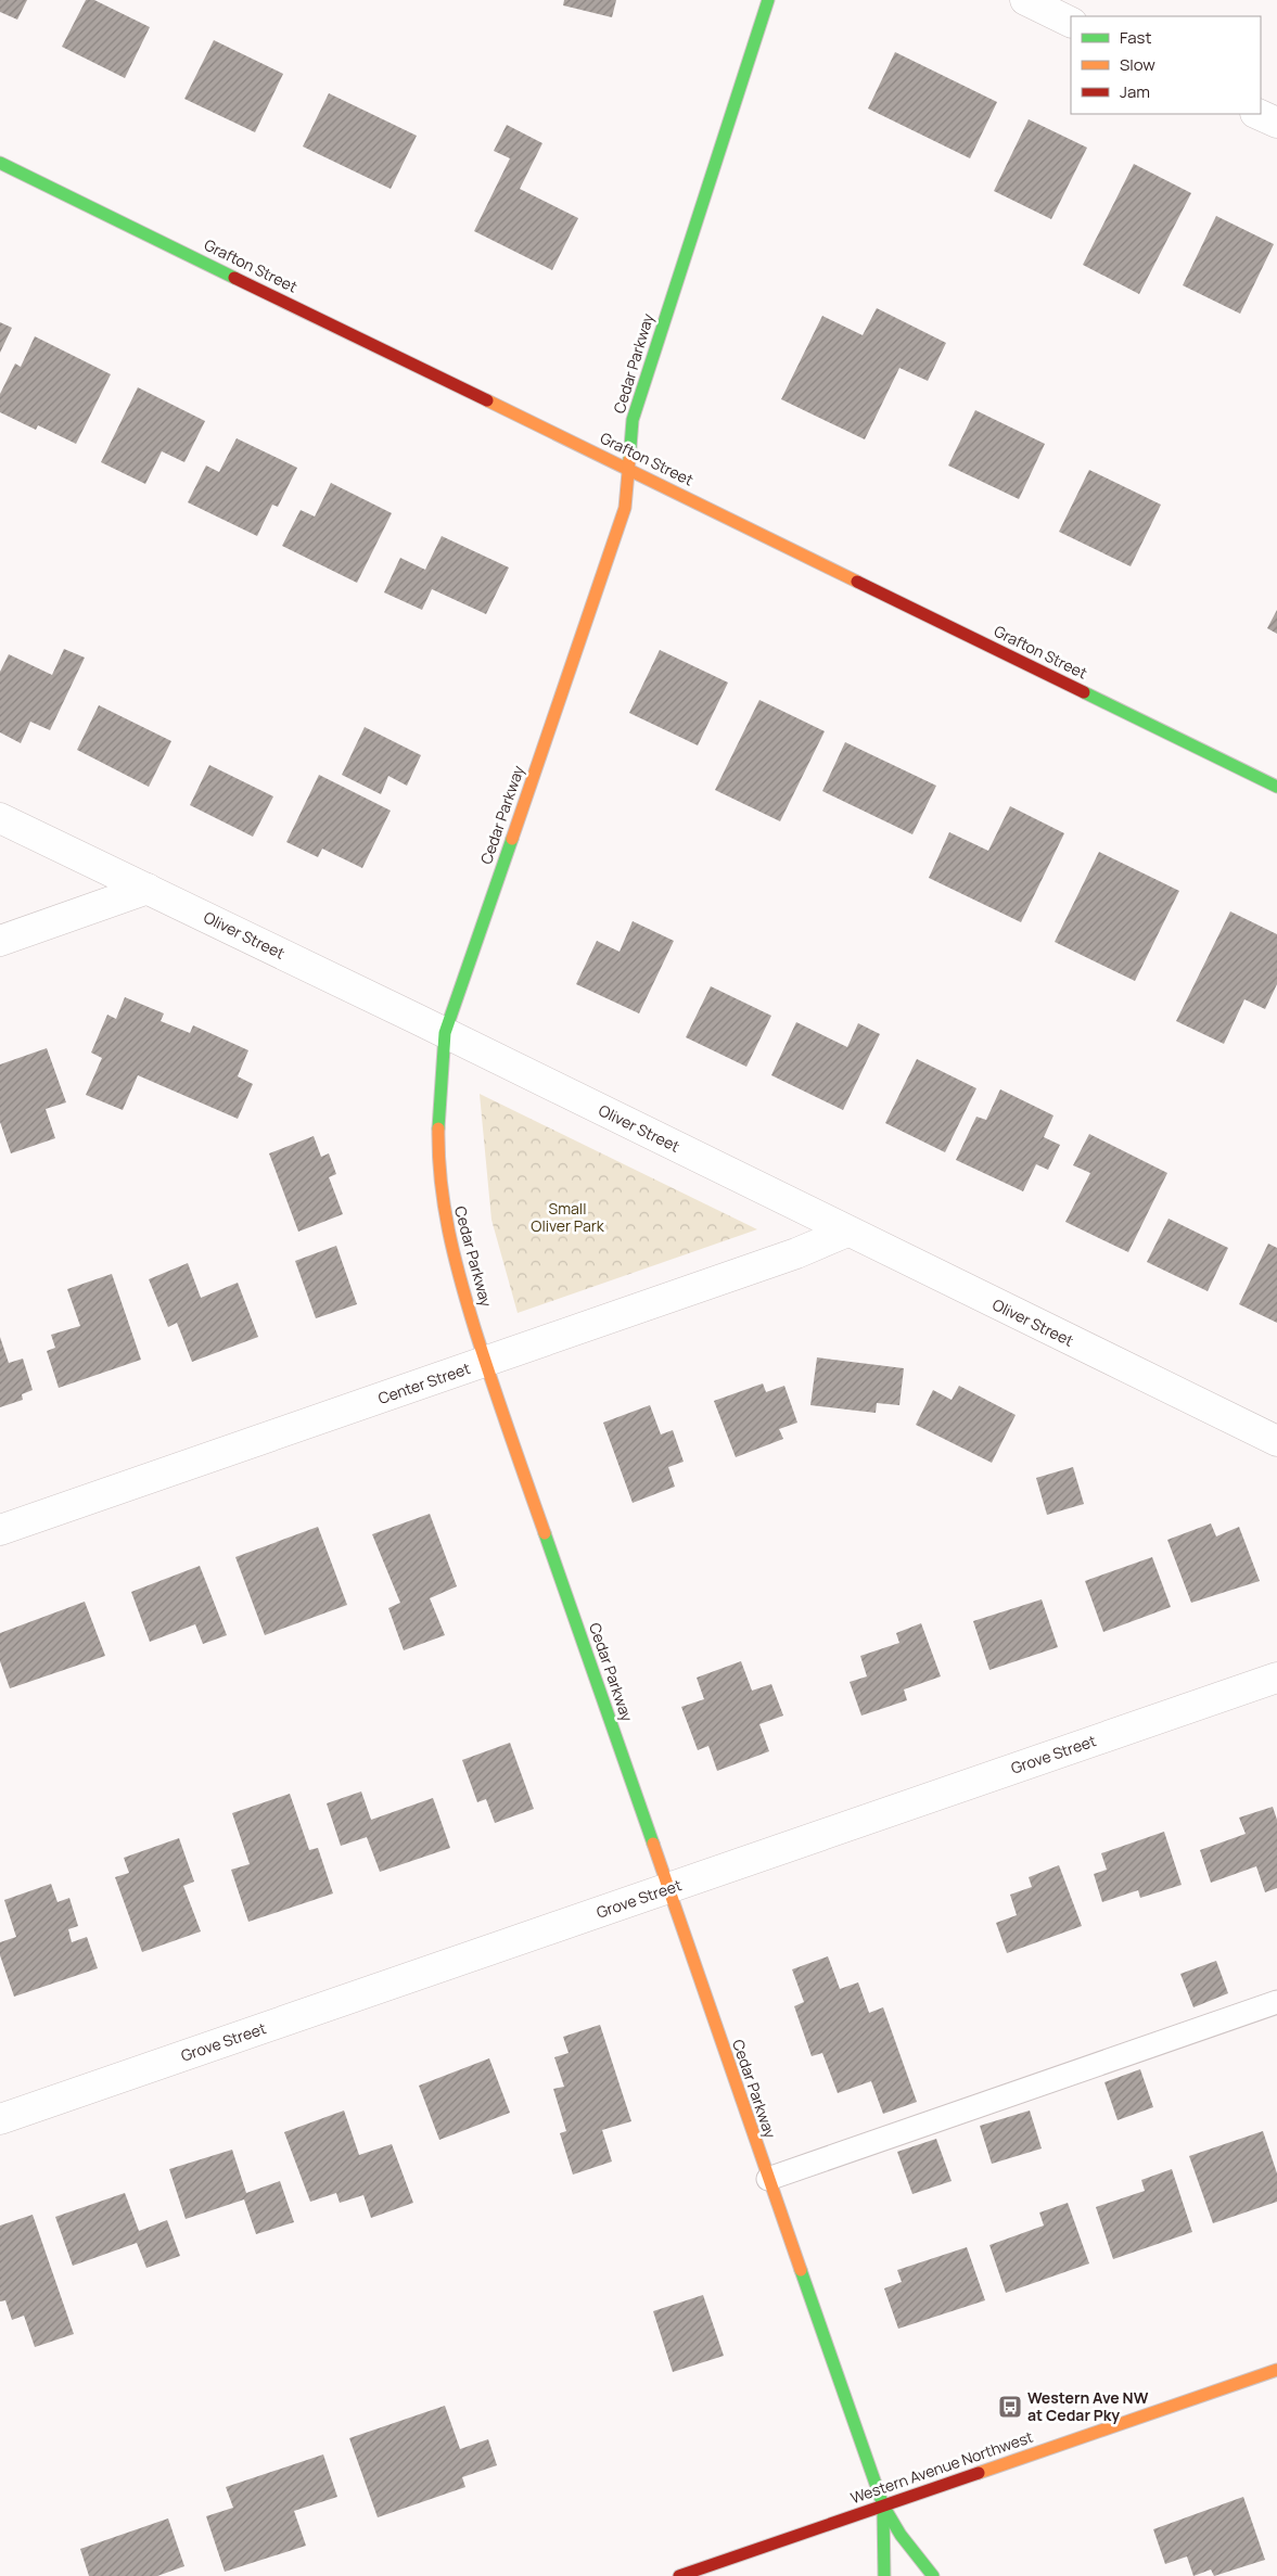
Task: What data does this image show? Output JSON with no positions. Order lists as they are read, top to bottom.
{
  "streets": {
    "street": [
      "Grafton Street",
      "Cedar Parkway",
      "Oliver Street",
      "Center Street",
      "Grove Street",
      "Western Avenue Northwest"
    ]
  },
  "crossings": [
    ["Grafton Street", "Cedar Parkway"],
    ["Cedar Parkway", "Oliver Street"],
    ["Cedar Parkway", "Center Street"],
    ["Cedar Parkway", "Grove Street"],
    ["Cedar Parkway", "Western Avenue Northwest"],
    ["Oliver Street", "Center Street"]
  ],
  "parks": ["Small Oliver Park"],
  "places": {
    "bus stop": ["Western Ave NW at Cedar Pky"]
  },
  "legend": ["Fast", "Slow", "Jam"]
}
